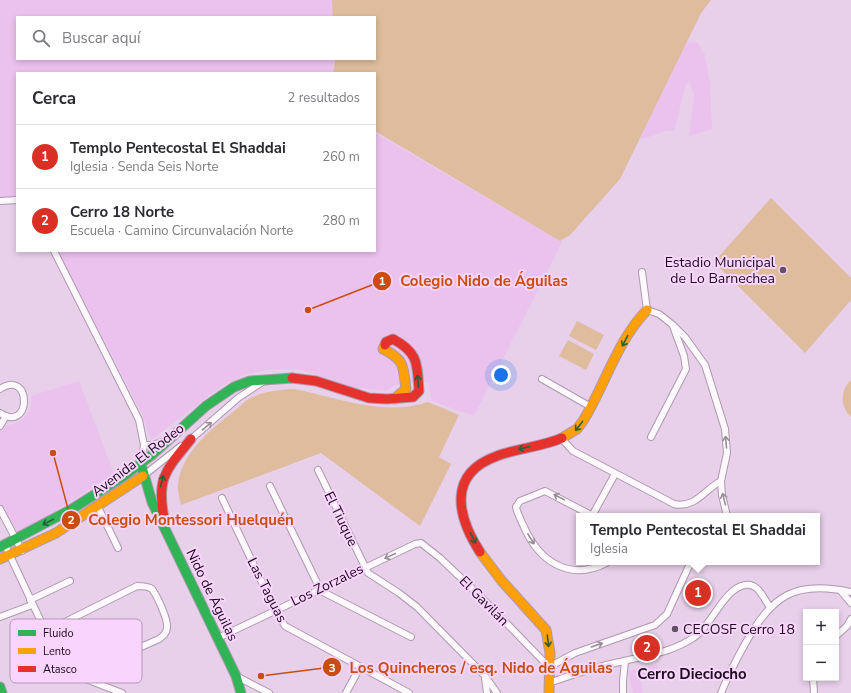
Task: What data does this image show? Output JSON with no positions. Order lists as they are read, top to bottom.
{
  "streets": {
    "street": [
      "Avenida El Rodeo",
      "El Tiuque",
      "Los Zorzales",
      "Las Taguas",
      "Nido de Águilas",
      "El Gavilán"
    ]
  },
  "crossings": [
    ["Avenida El Rodeo", "Nido de Águilas"],
    ["El Tiuque", "Los Zorzales"],
    ["Los Zorzales", "Las Taguas"],
    ["Los Zorzales", "Nido de Águilas"],
    ["Los Zorzales", "El Gavilán"]
  ],
  "districts": ["Cerro Dieciocho"],
  "places": [
    "Estadio Municipal de Lo Barnechea",
    "Colegio Nido de Águilas",
    "Colegio Montessori Huelquén",
    "CECOSF Cerro 18",
    "Los Quincheros / esq. Nido de Águilas"
  ],
  "legend": ["Fluido", "Lento", "Atasco"],
  "page": {
    "search": "Buscar aquí",
    "heading": ["Cerca", "2 resultados"],
    "list": [
      {
        "mark": "1",
        "name": "Templo Pentecostal El Shaddai",
        "note": "Iglesia · Senda Seis Norte",
        "value": "260 m"
      },
      {
        "mark": "2",
        "name": "Cerro 18 Norte",
        "note": "Escuela · Camino Circunvalación Norte",
        "value": "280 m"
      }
    ],
    "popup": ["Templo Pentecostal El Shaddai", "Iglesia"],
    "pins": ["1", "2"],
    "map_buttons": ["+", "−"]
  }
}
